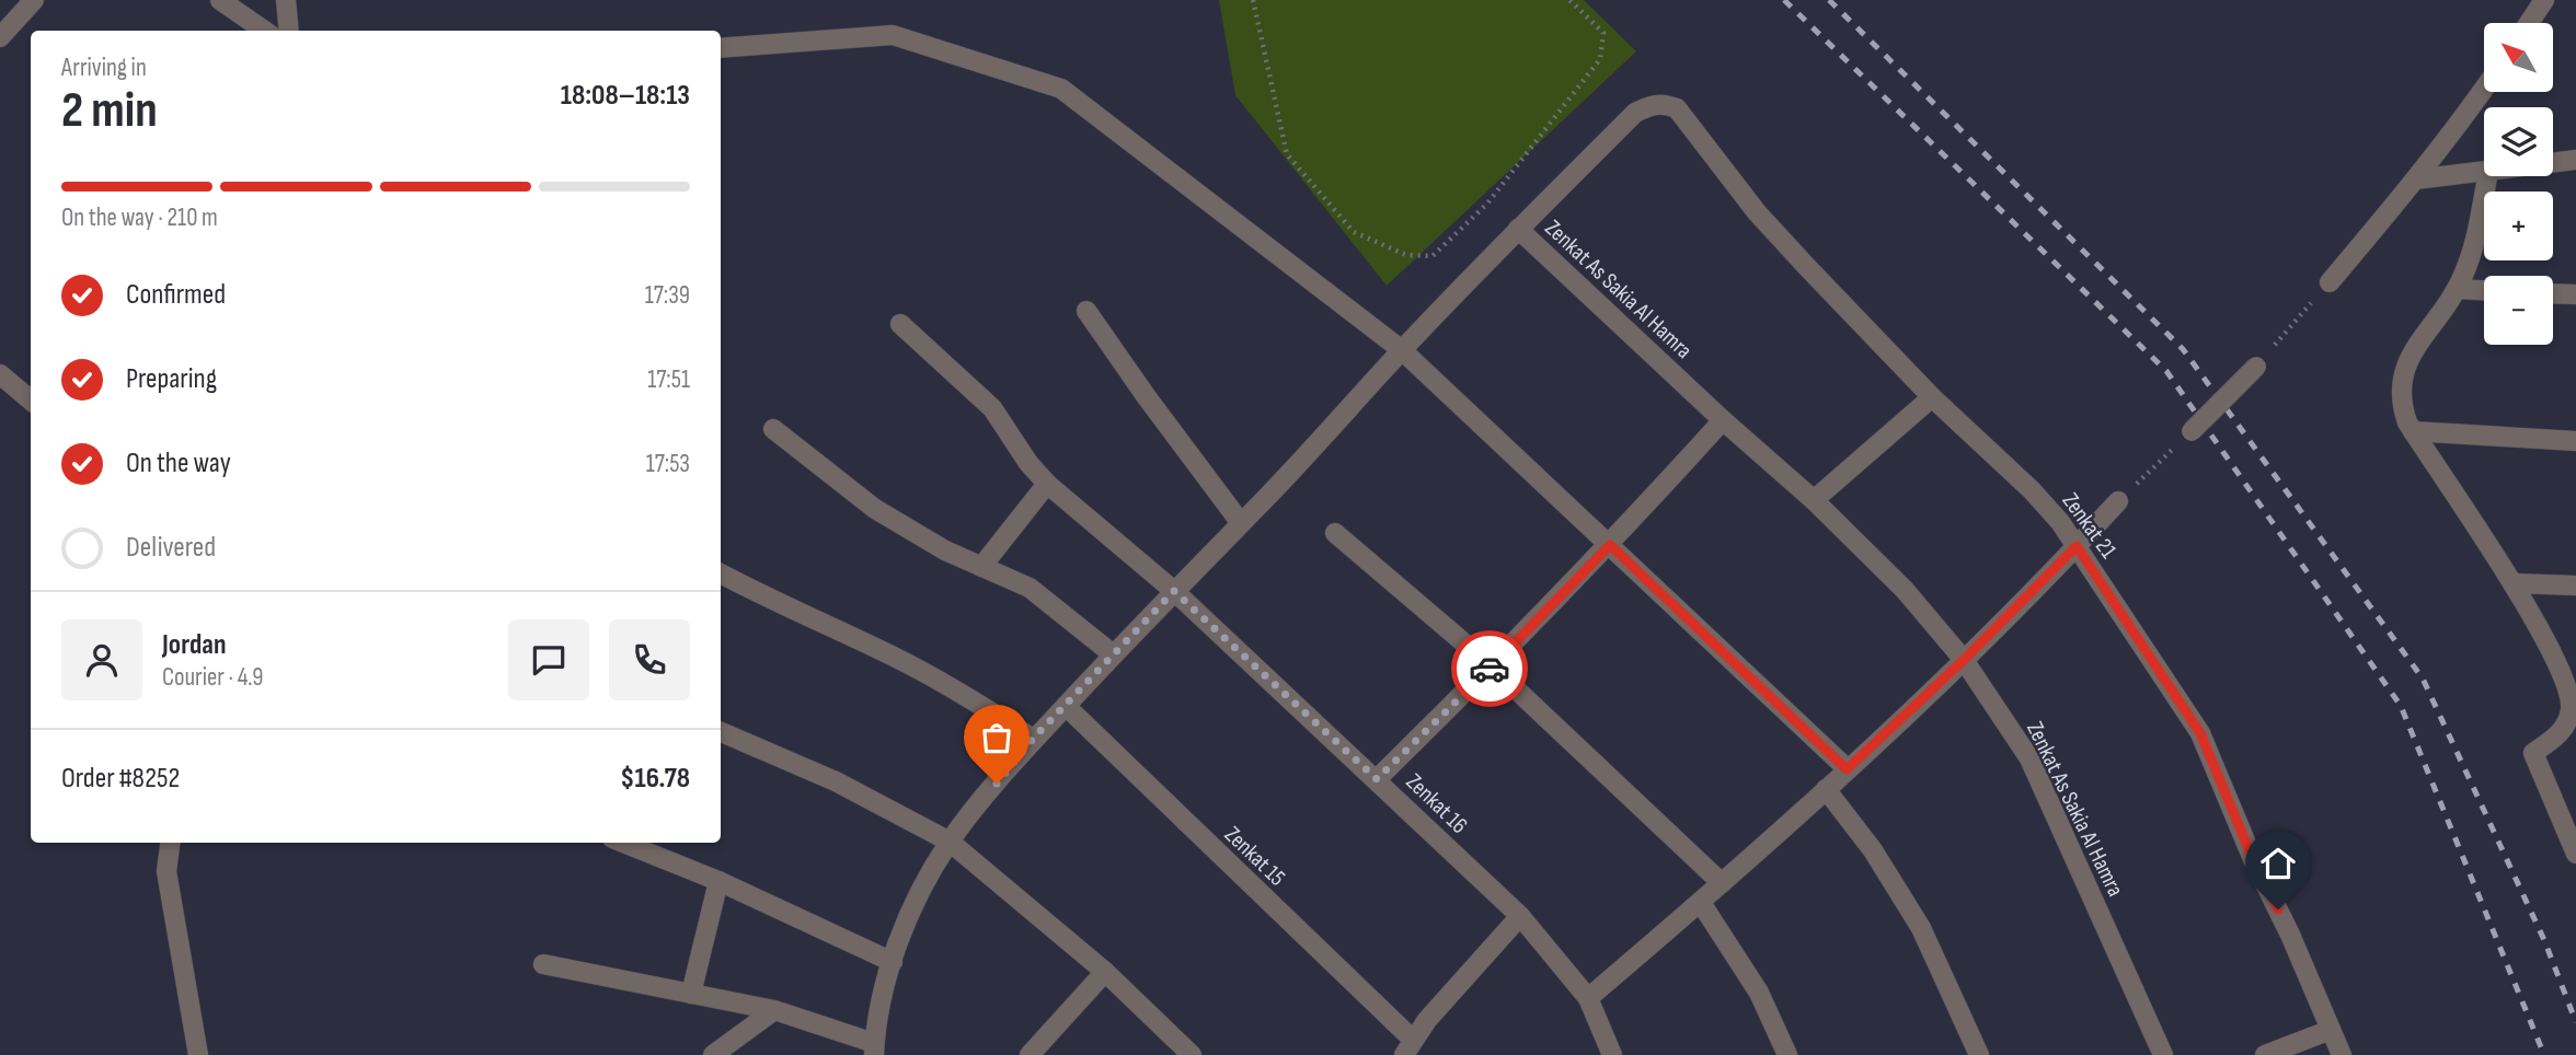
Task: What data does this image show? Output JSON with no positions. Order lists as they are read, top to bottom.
{
  "streets": {
    "street": [
      "Zenkat As Sakia Al Hamra",
      "Zenkat 21",
      "Zenkat 16",
      "Zenkat 15"
    ]
  },
  "crossings": [
    ["Zenkat As Sakia Al Hamra", "Zenkat 21"],
    ["Zenkat As Sakia Al Hamra", "Zenkat 16"],
    ["Zenkat As Sakia Al Hamra", "Zenkat 15"]
  ],
  "north": "top left",
  "page": {
    "map_buttons": ["+", "−"],
    "heading": ["2 min", "Arriving in", "18:08–18:13"],
    "panel": [
      "Jordan",
      "Courier · 4.9",
      "Order #8252",
      "$16.78"
    ],
    "bar": "On the way · 210 m",
    "list": [
      ["Confirmed", "17:39"],
      ["Preparing", "17:51"],
      ["On the way", "17:53"],
      "Delivered"
    ]
  }
}
